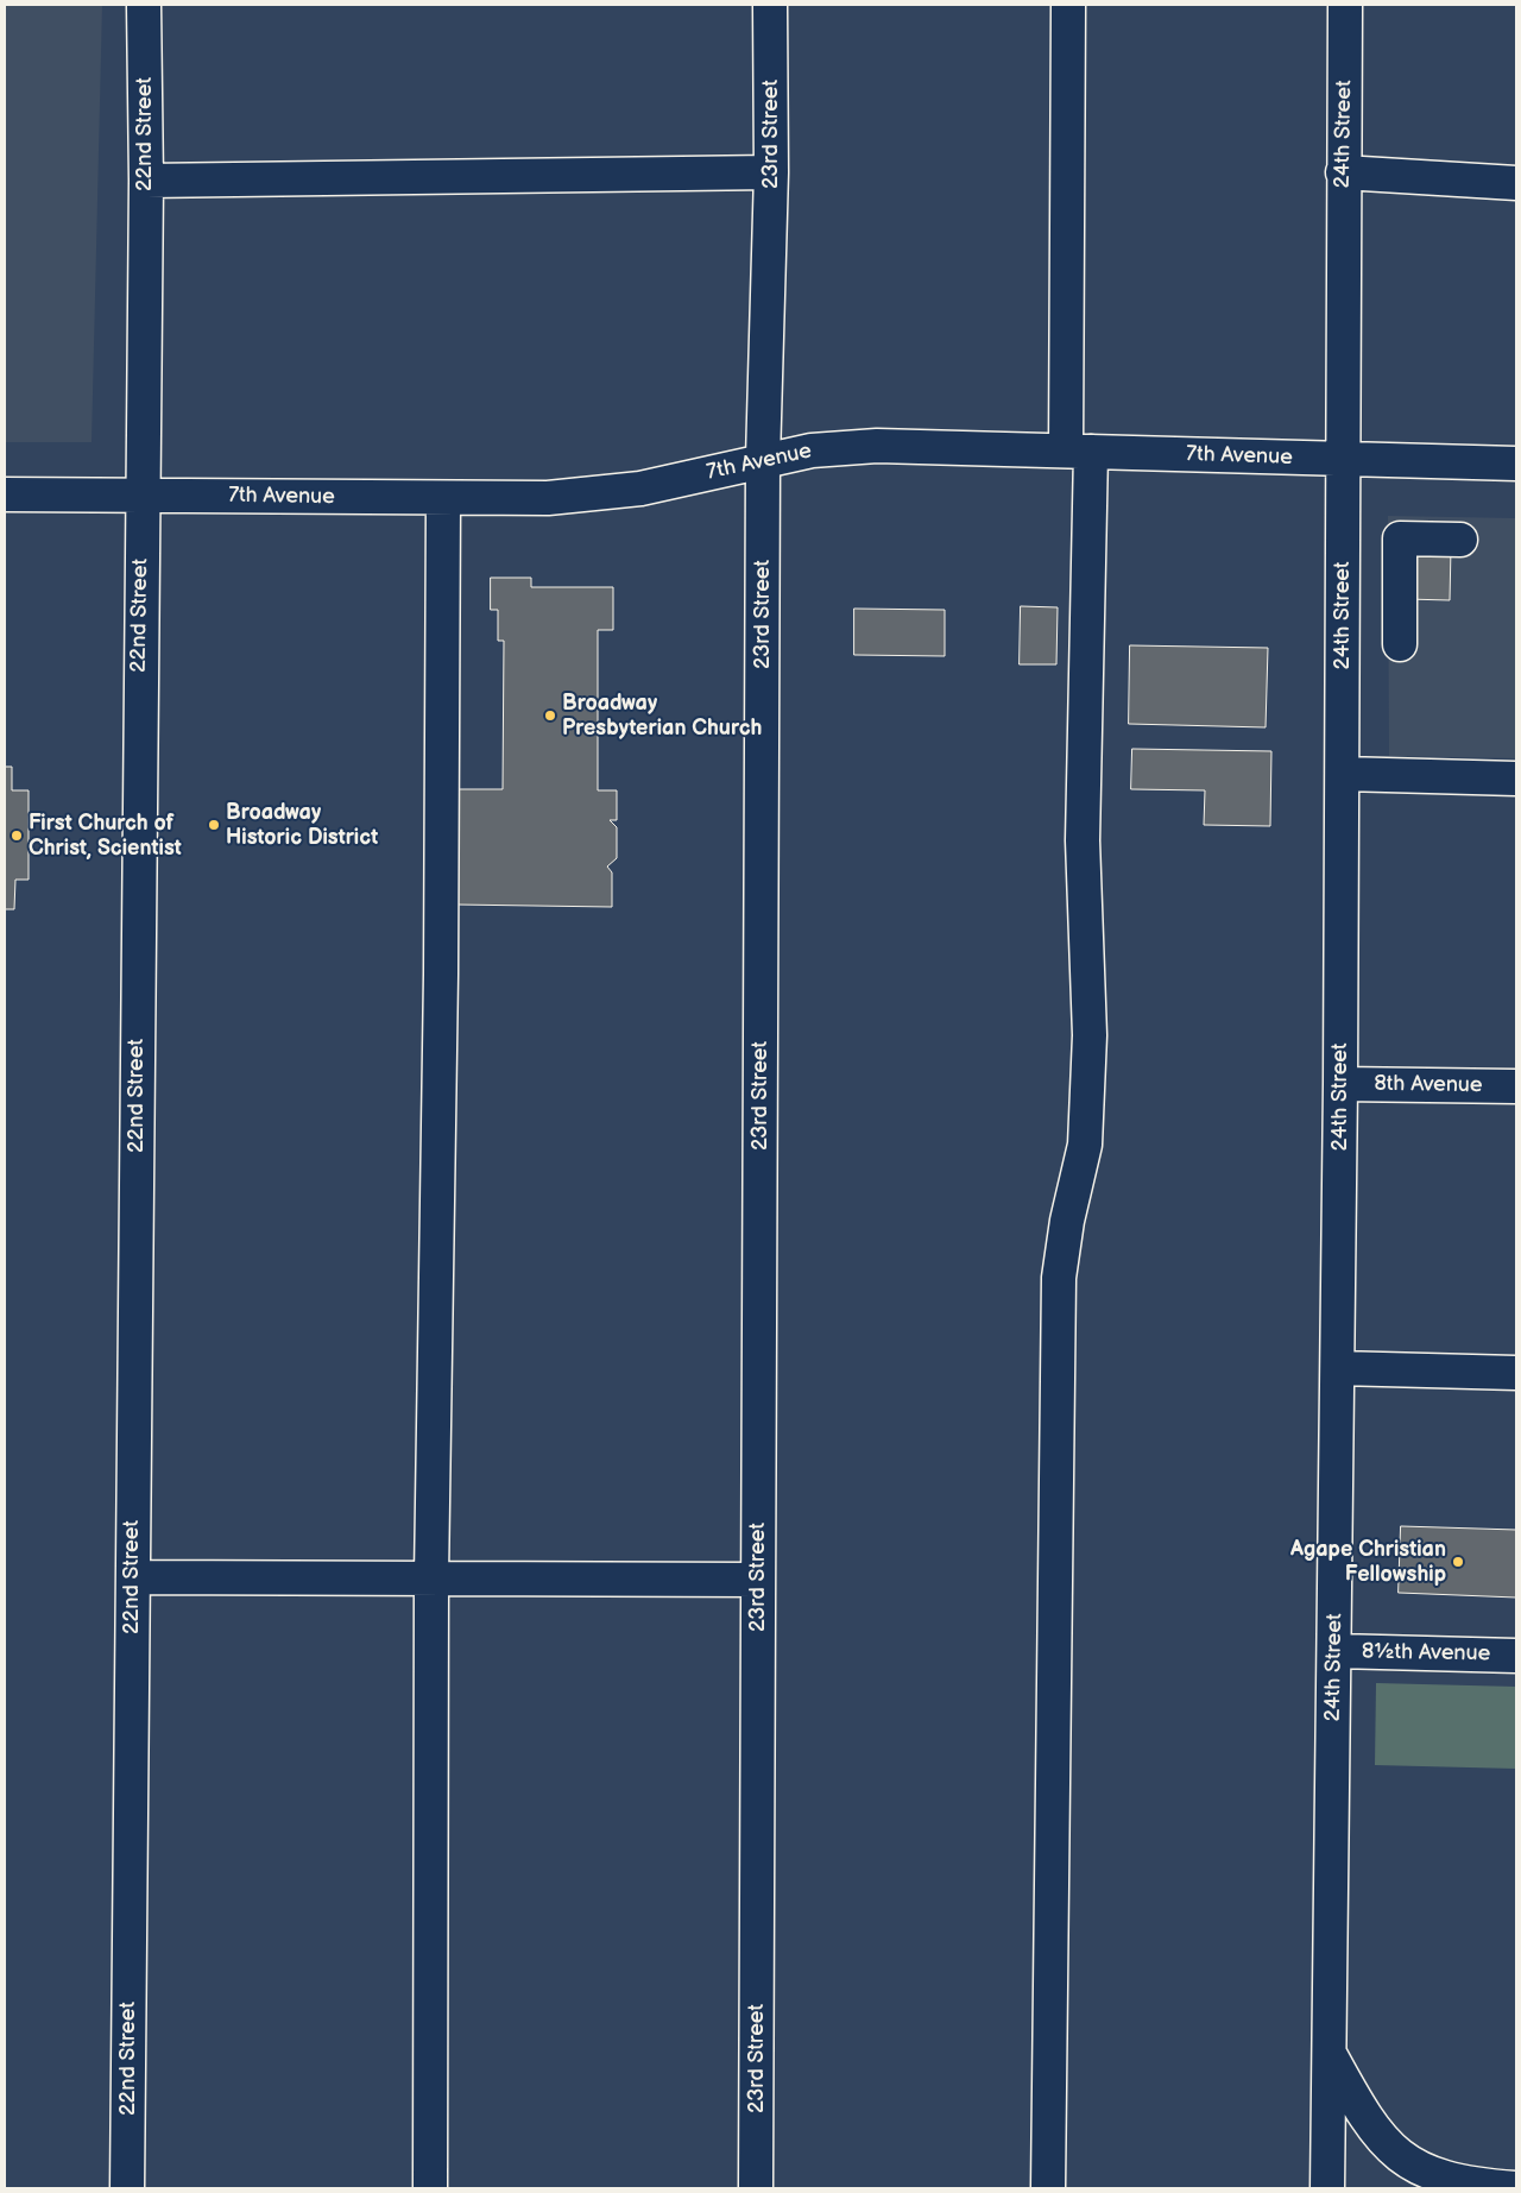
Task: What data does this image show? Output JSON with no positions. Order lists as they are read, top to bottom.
{
  "streets": {
    "street": [
      "22nd Street",
      "23rd Street",
      "24th Street",
      "7th Avenue",
      "8th Avenue",
      "8½th Avenue"
    ]
  },
  "crossings": [
    ["22nd Street", "7th Avenue"],
    ["23rd Street", "7th Avenue"],
    ["24th Street", "7th Avenue"],
    ["24th Street", "8th Avenue"],
    ["24th Street", "8½th Avenue"]
  ],
  "places": [
    "Broadway Presbyterian Church",
    "Broadway Historic District",
    "First Church of Christ, Scientist",
    "Agape Christian Fellowship"
  ]
}
